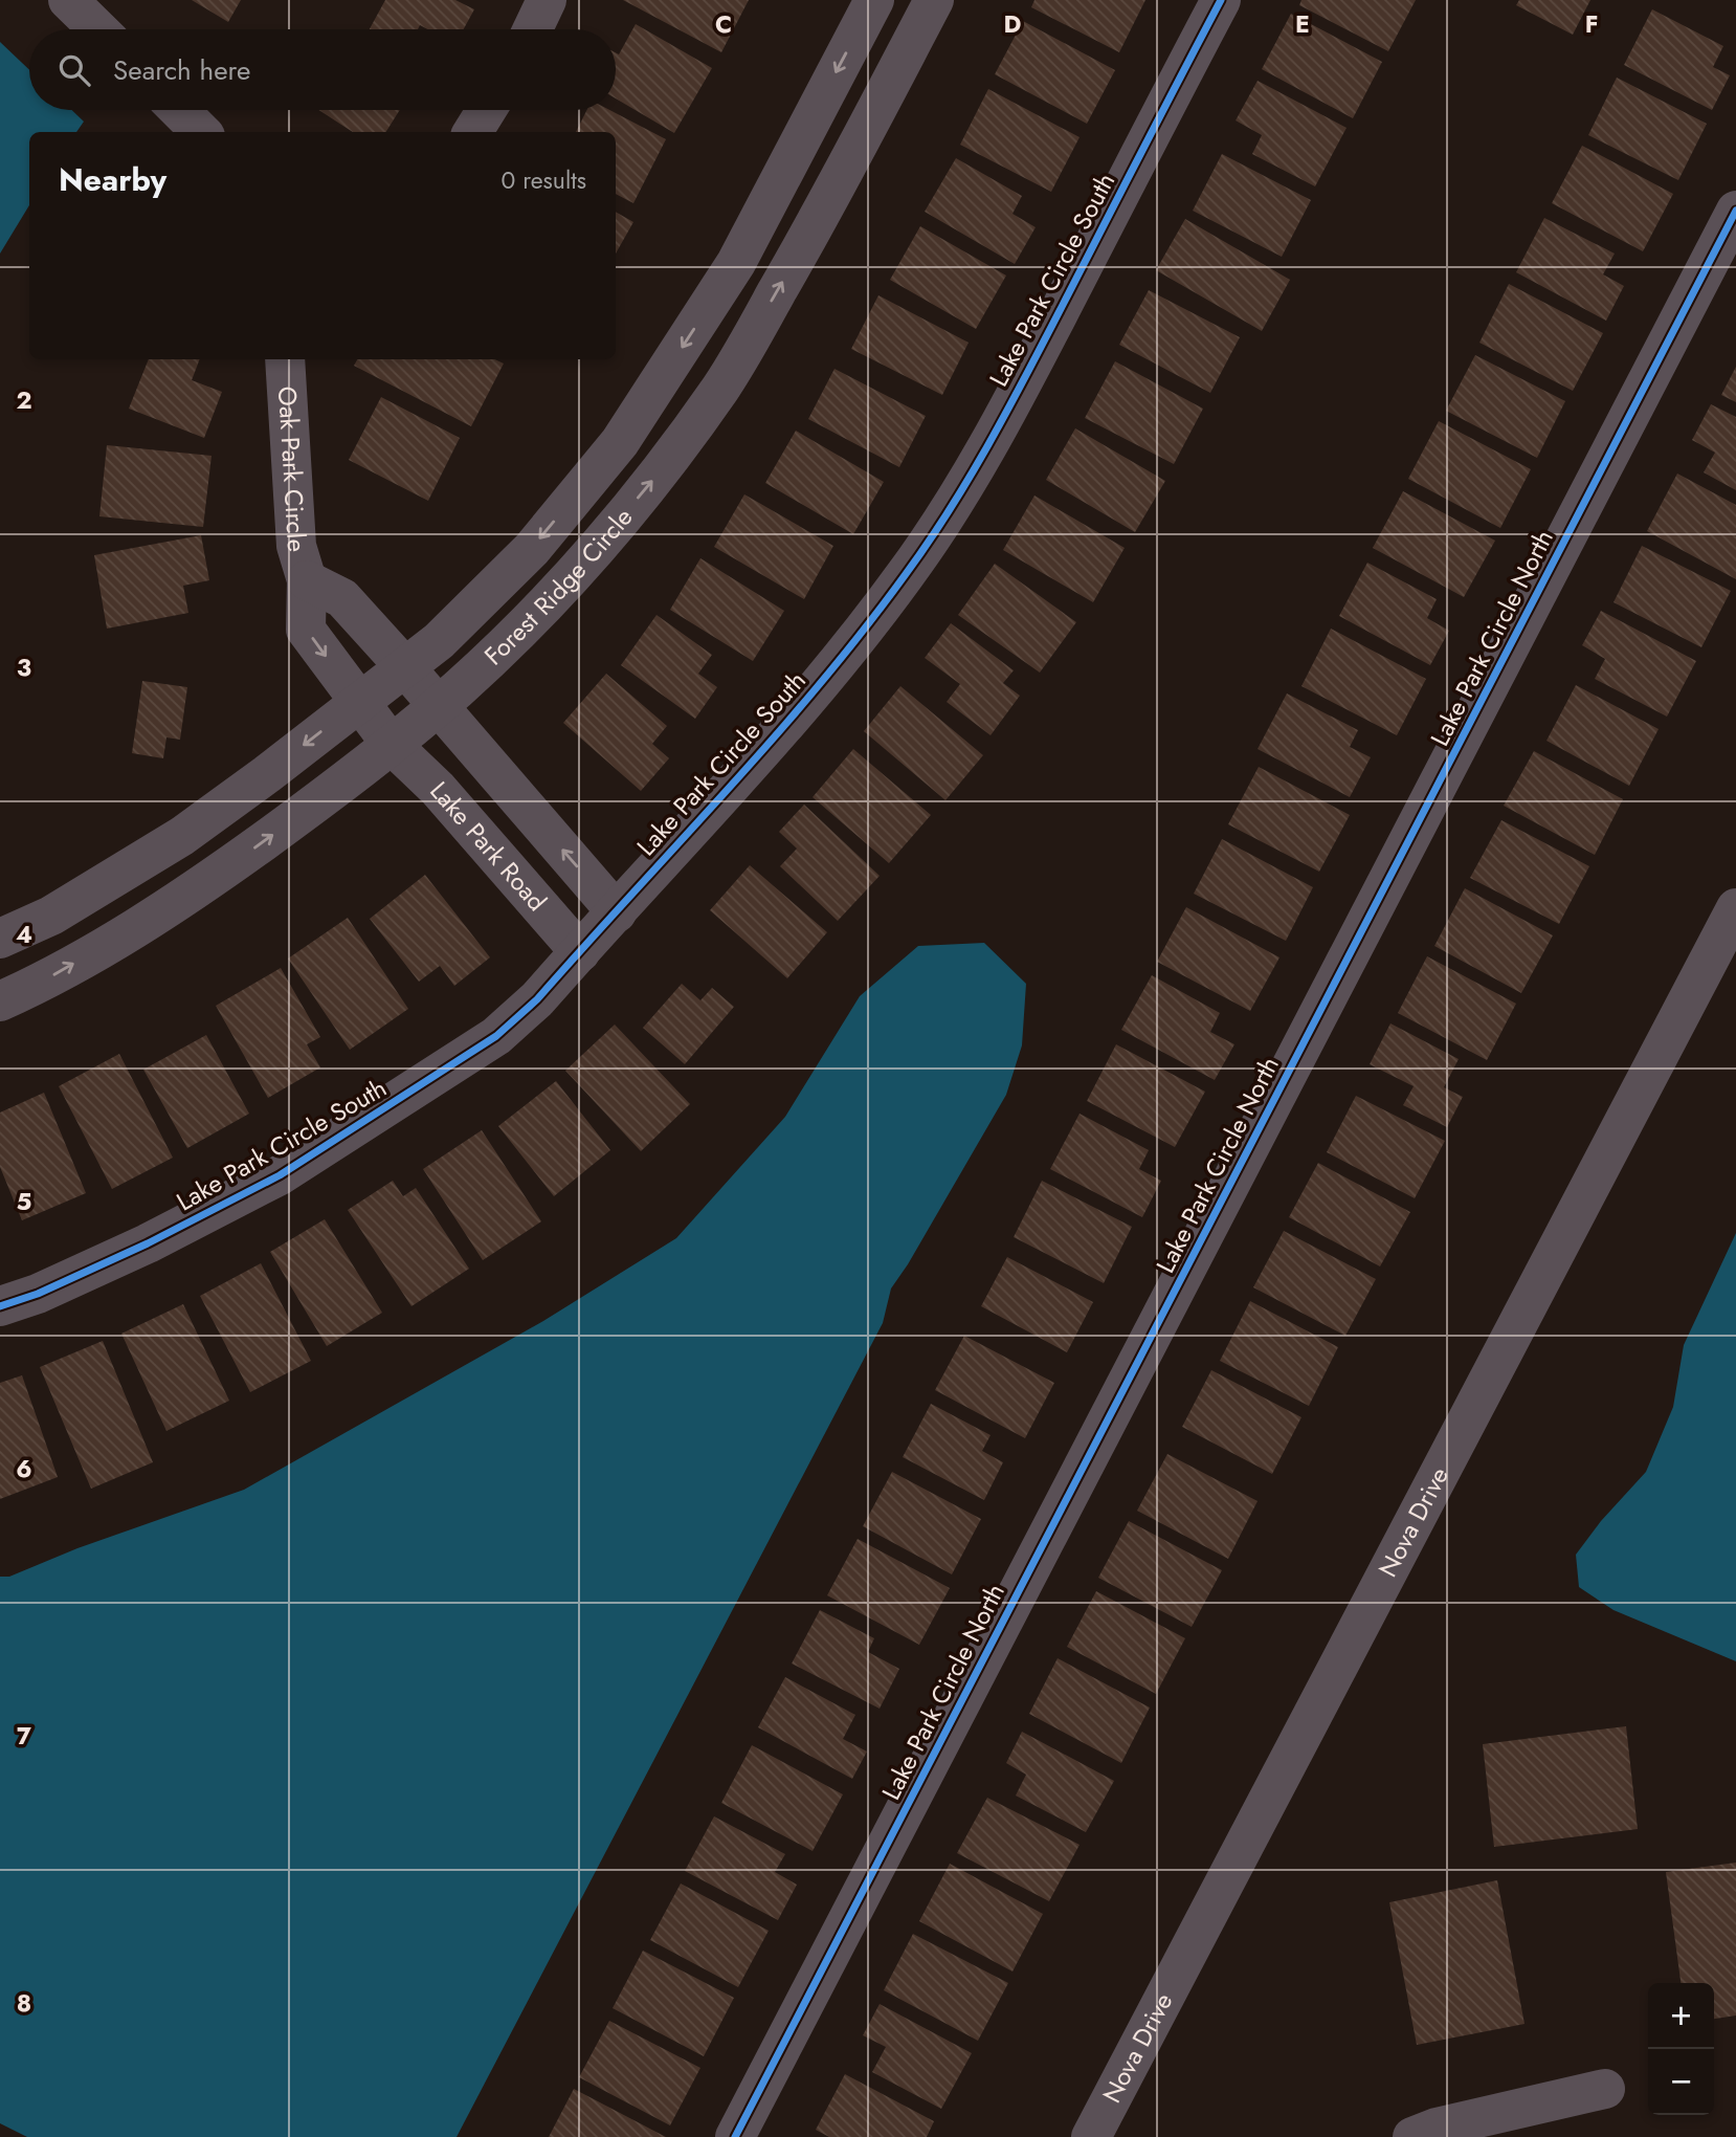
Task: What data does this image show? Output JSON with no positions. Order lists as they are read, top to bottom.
{
  "streets": {
    "street": [
      "Lake Park Circle South",
      "Oak Park Circle",
      "Forest Ridge Circle",
      "Lake Park Circle North",
      "Lake Park Road",
      "Nova Drive"
    ]
  },
  "crossings": [
    ["Lake Park Circle South", "Lake Park Road"],
    ["Oak Park Circle", "Forest Ridge Circle"],
    ["Oak Park Circle", "Lake Park Road"],
    ["Forest Ridge Circle", "Lake Park Road"]
  ],
  "page": {
    "search": "Search here",
    "heading": ["Nearby", "0 results"],
    "map_buttons": ["+", "−"]
  },
  "grid": {
    "columns": [
      "C",
      "D",
      "E",
      "F"
    ],
    "rows": [
      "2",
      "3",
      "4",
      "5",
      "6",
      "7",
      "8"
    ]
  }
}
